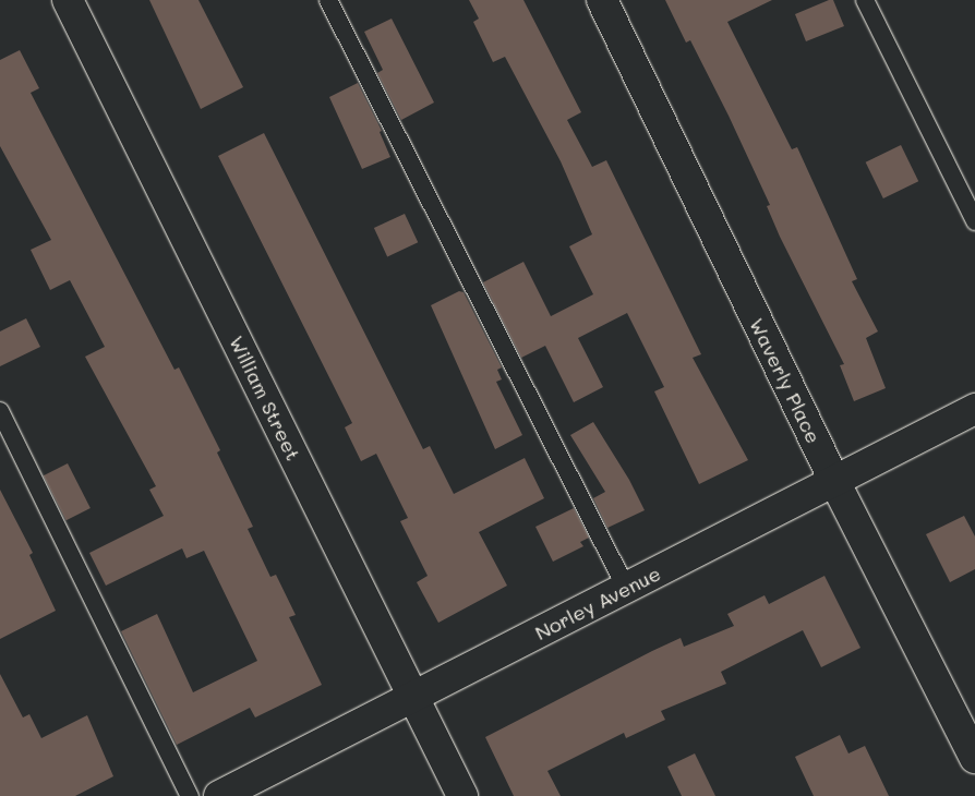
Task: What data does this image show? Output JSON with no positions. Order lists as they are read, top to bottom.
{
  "streets": {
    "street": ["Waverly Place", "William Street", "Norley Avenue"]
  },
  "crossings": [
    ["Waverly Place", "Norley Avenue"],
    ["William Street", "Norley Avenue"]
  ]
}
